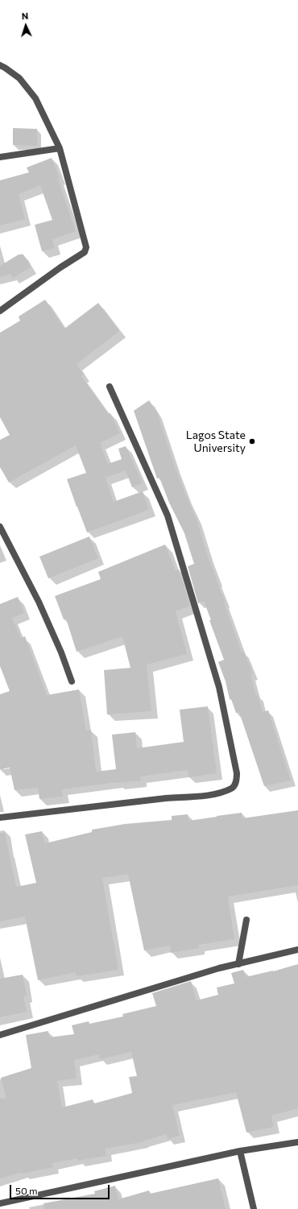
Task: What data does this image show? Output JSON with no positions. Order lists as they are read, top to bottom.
{
  "places": ["Lagos State University"],
  "scale_bar": "50 m",
  "north": "top"
}
